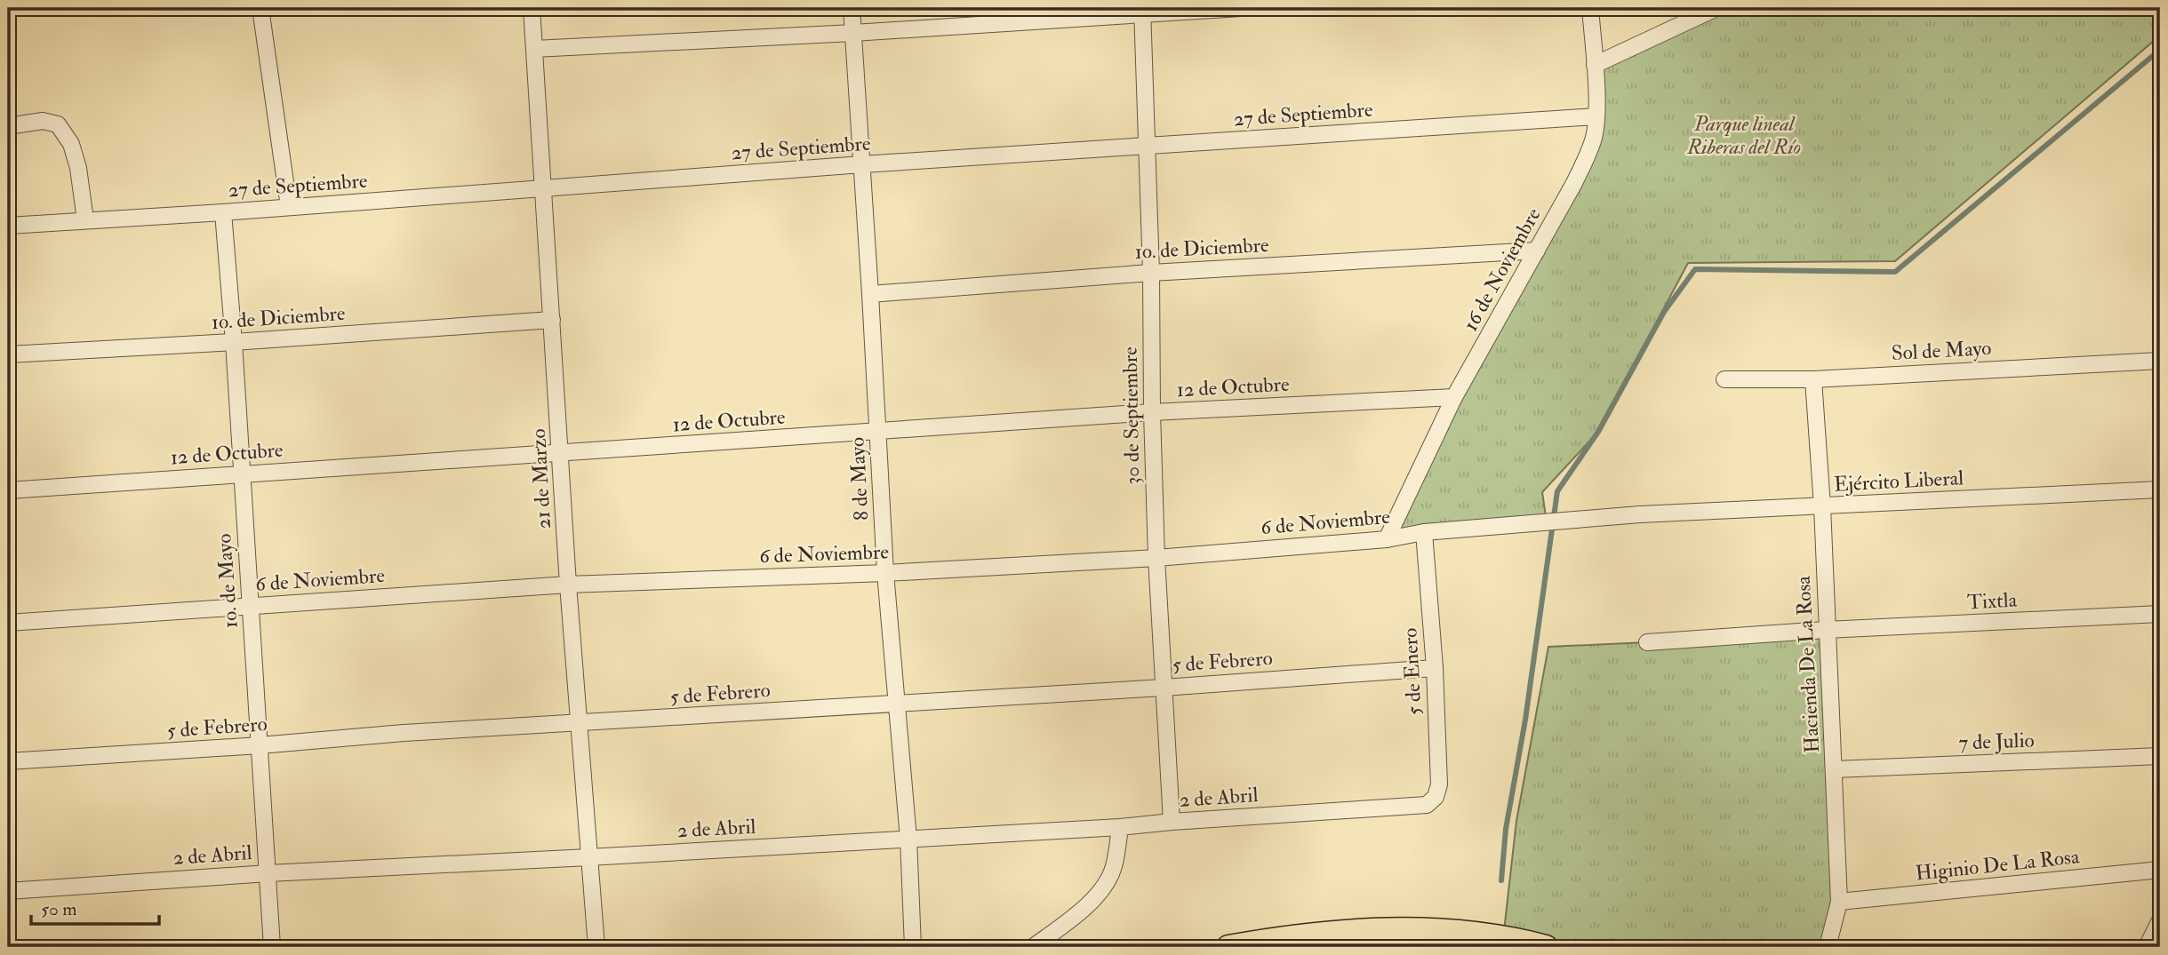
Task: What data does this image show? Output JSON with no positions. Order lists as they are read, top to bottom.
{
  "streets": {
    "street": [
      "27 de Septiembre",
      "1o. de Diciembre",
      "16 de Noviembre",
      "Sol de Mayo",
      "12 de Octubre",
      "30 de Septiembre",
      "21 de Marzo",
      "8 de Mayo",
      "Ejército Liberal",
      "6 de Noviembre",
      "1o. de Mayo",
      "Tixtla",
      "5 de Febrero",
      "Hacienda De La Rosa",
      "5 de Enero",
      "7 de Julio",
      "2 de Abril",
      "Higinio De La Rosa"
    ]
  },
  "crossings": [
    ["27 de Septiembre", "16 de Noviembre"],
    ["27 de Septiembre", "30 de Septiembre"],
    ["27 de Septiembre", "21 de Marzo"],
    ["27 de Septiembre", "8 de Mayo"],
    ["27 de Septiembre", "1o. de Mayo"],
    ["1o. de Diciembre", "16 de Noviembre"],
    ["1o. de Diciembre", "30 de Septiembre"],
    ["1o. de Diciembre", "21 de Marzo"],
    ["1o. de Diciembre", "8 de Mayo"],
    ["1o. de Diciembre", "1o. de Mayo"],
    ["16 de Noviembre", "12 de Octubre"],
    ["16 de Noviembre", "6 de Noviembre"],
    ["Sol de Mayo", "Hacienda De La Rosa"],
    ["12 de Octubre", "30 de Septiembre"],
    ["12 de Octubre", "21 de Marzo"],
    ["12 de Octubre", "8 de Mayo"],
    ["12 de Octubre", "1o. de Mayo"],
    ["30 de Septiembre", "6 de Noviembre"],
    ["30 de Septiembre", "5 de Febrero"],
    ["30 de Septiembre", "2 de Abril"],
    ["21 de Marzo", "6 de Noviembre"],
    ["21 de Marzo", "5 de Febrero"],
    ["21 de Marzo", "2 de Abril"],
    ["8 de Mayo", "6 de Noviembre"],
    ["8 de Mayo", "5 de Febrero"],
    ["8 de Mayo", "2 de Abril"],
    ["Ejército Liberal", "6 de Noviembre"],
    ["Ejército Liberal", "Hacienda De La Rosa"],
    ["6 de Noviembre", "1o. de Mayo"],
    ["6 de Noviembre", "5 de Enero"],
    ["1o. de Mayo", "5 de Febrero"],
    ["1o. de Mayo", "2 de Abril"],
    ["Tixtla", "Hacienda De La Rosa"],
    ["5 de Febrero", "5 de Enero"],
    ["Hacienda De La Rosa", "7 de Julio"],
    ["Hacienda De La Rosa", "Higinio De La Rosa"],
    ["5 de Enero", "2 de Abril"]
  ],
  "parks": ["Parque lineal Riberas del Río"],
  "scale_bar": "50 m"
}
